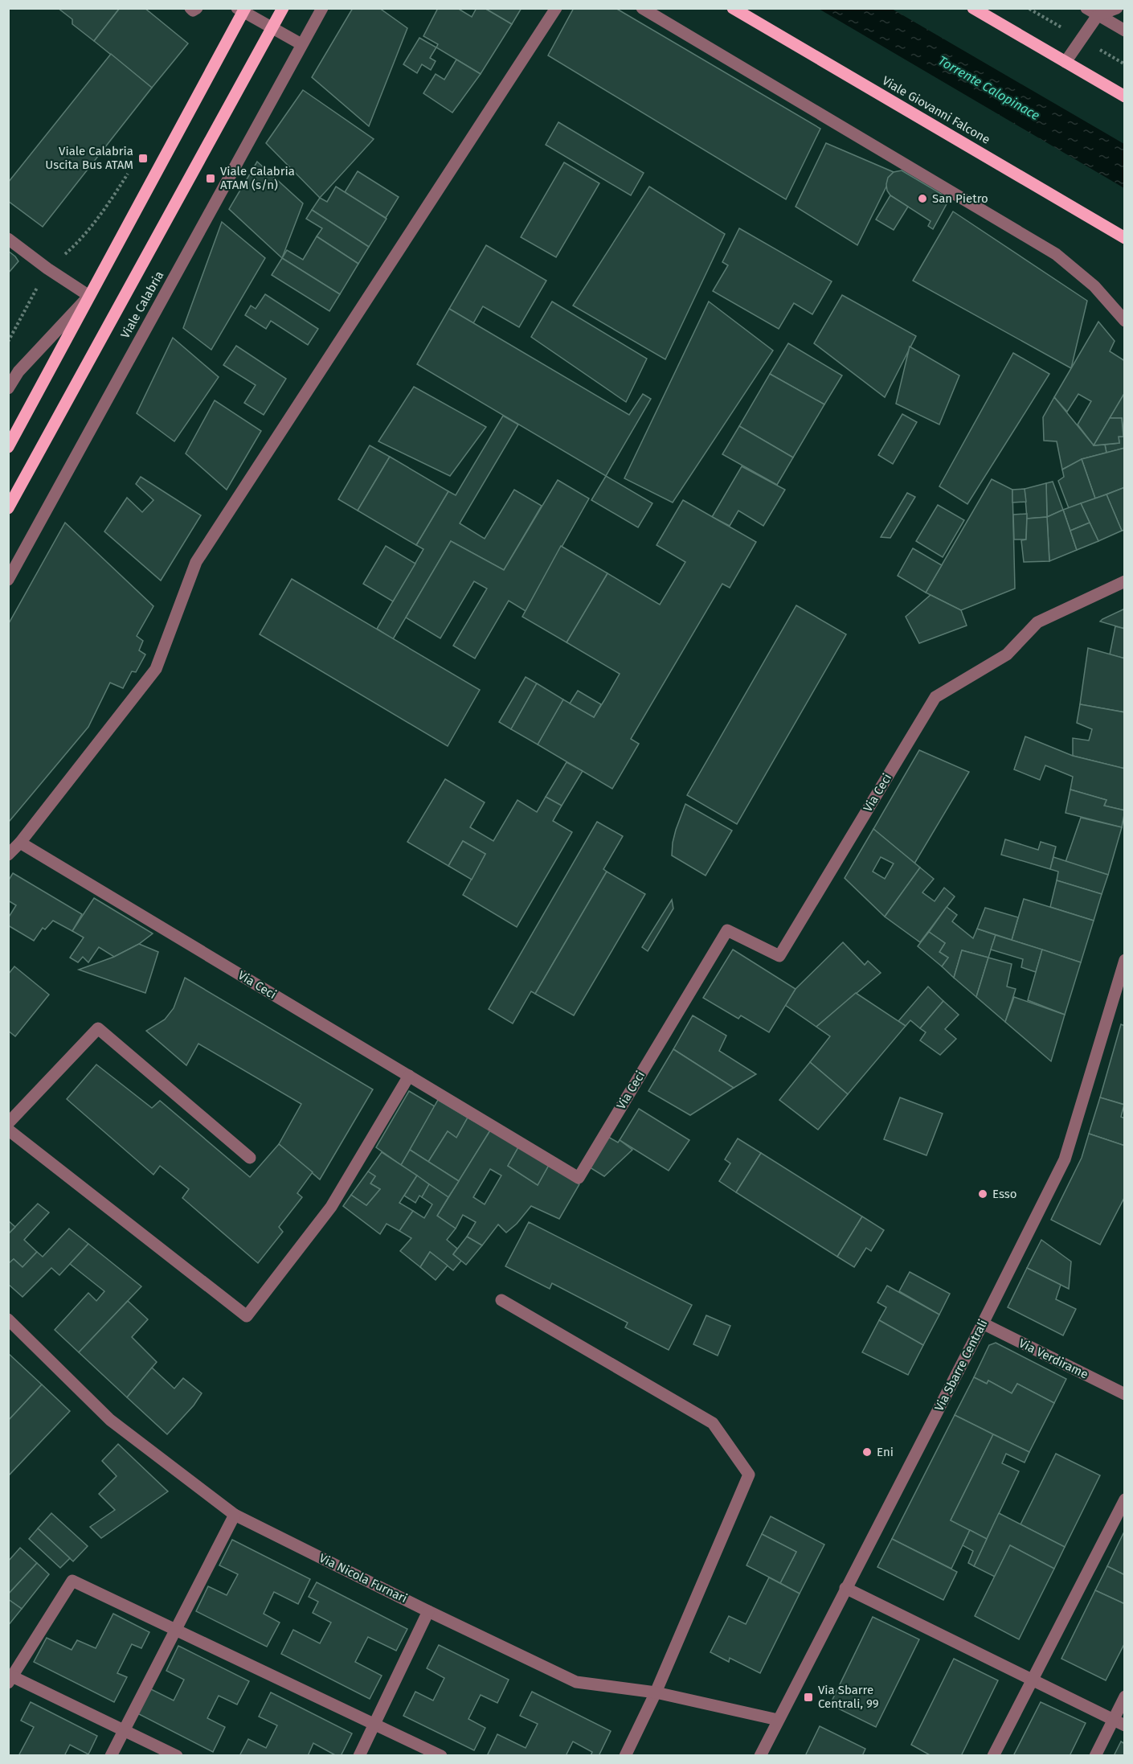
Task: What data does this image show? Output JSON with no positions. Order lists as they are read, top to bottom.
{
  "streets": {
    "main road": ["Viale Giovanni Falcone", "Viale Calabria"],
    "street": [
      "Via Ceci",
      "Via Verdirame",
      "Via Sbarre Centrali",
      "Via Nicola Furnari"
    ]
  },
  "crossings": [
    ["Via Verdirame", "Via Sbarre Centrali"],
    ["Via Sbarre Centrali", "Via Nicola Furnari"]
  ],
  "water": ["Torrente Calopinace"],
  "places": {
    "transit": ["Viale Calabria Uscita Bus ATAM", "Viale Calabria ATAM (s/n)", "Via Sbarre Centrali, 99"],
    "other": ["San Pietro", "Esso", "Eni"]
  }
}
